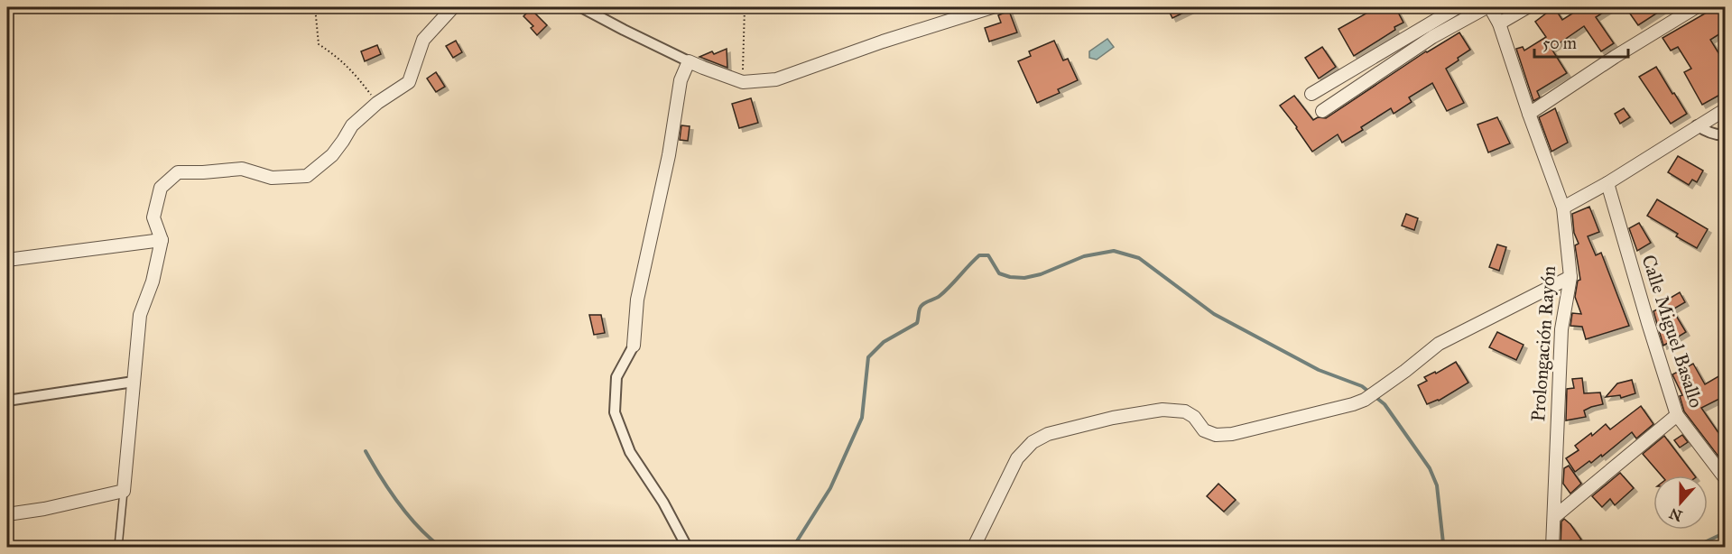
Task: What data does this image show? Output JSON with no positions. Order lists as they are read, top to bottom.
{
  "streets": {
    "street": ["Calle Miguel Basallo", "Prolongación Rayón"]
  },
  "scale_bar": "50 m",
  "north": "bottom"
}
